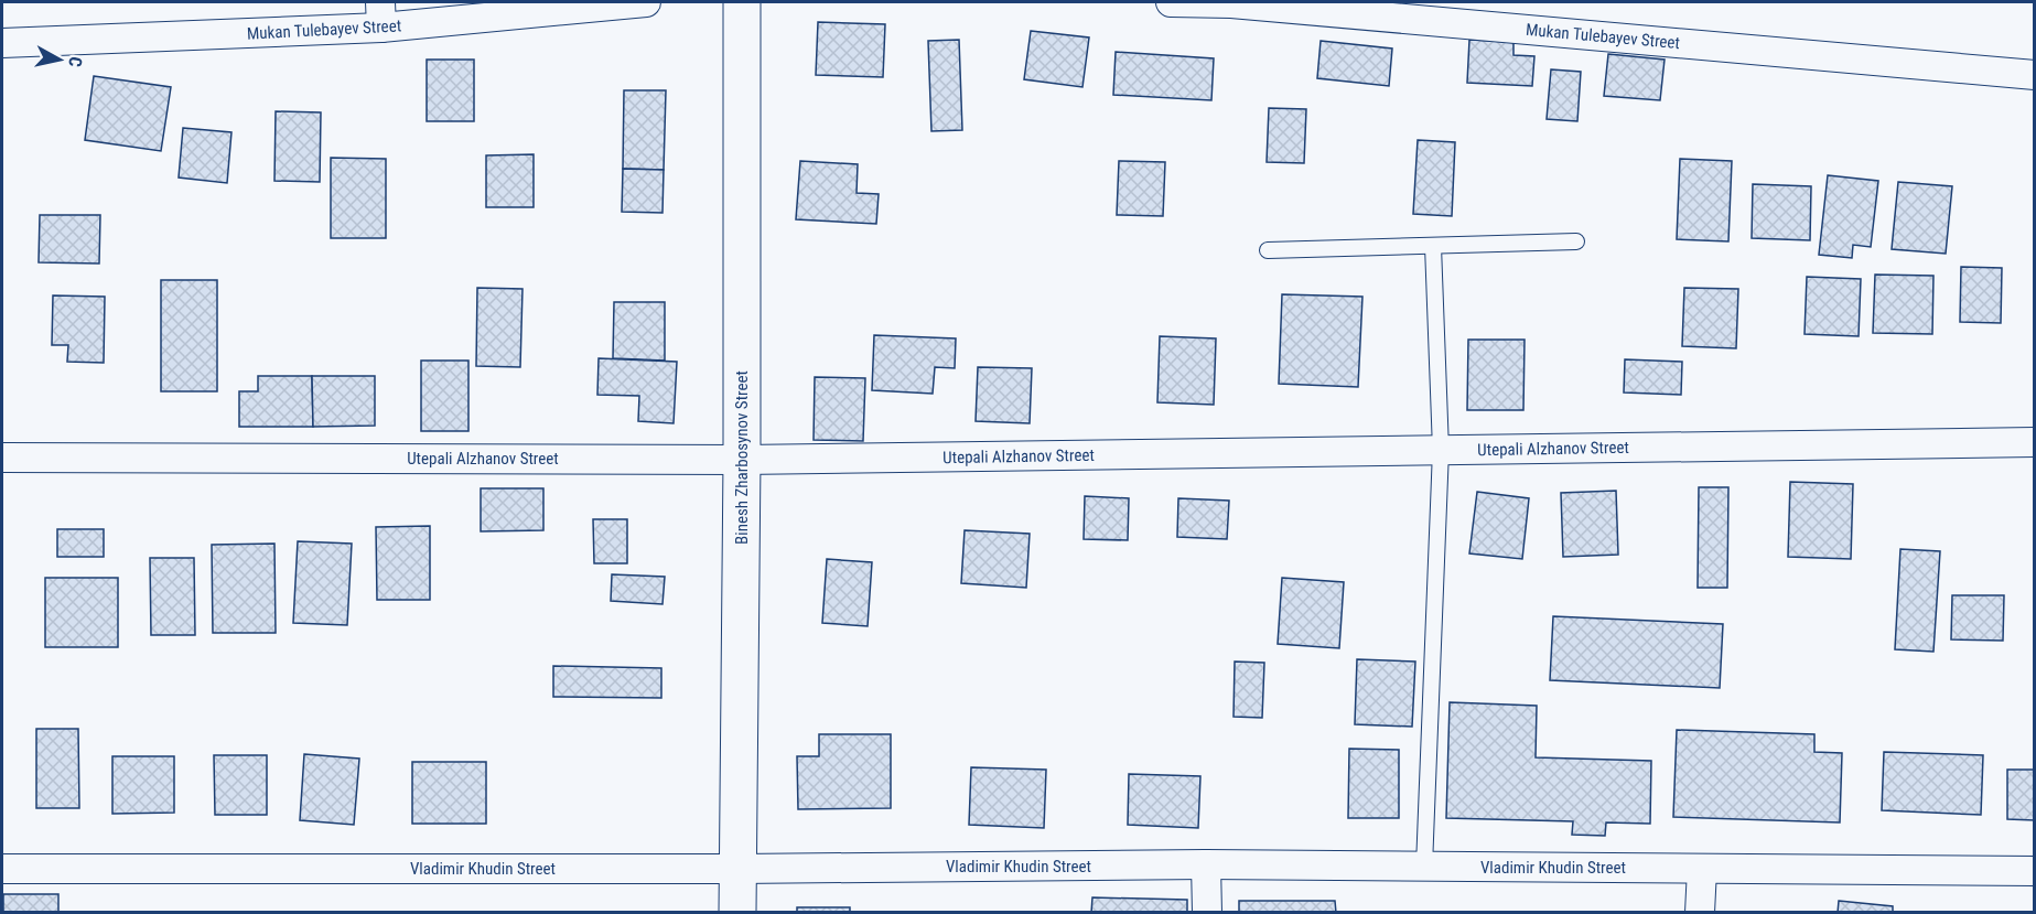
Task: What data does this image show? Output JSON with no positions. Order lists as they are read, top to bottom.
{
  "streets": {
    "street": [
      "Mukan Tulebayev Street",
      "Utepali Alzhanov Street",
      "Binesh Zharbosynov Street",
      "Vladimir Khudin Street"
    ]
  },
  "crossings": [
    ["Utepali Alzhanov Street", "Binesh Zharbosynov Street"],
    ["Binesh Zharbosynov Street", "Vladimir Khudin Street"]
  ],
  "north": "right"
}
